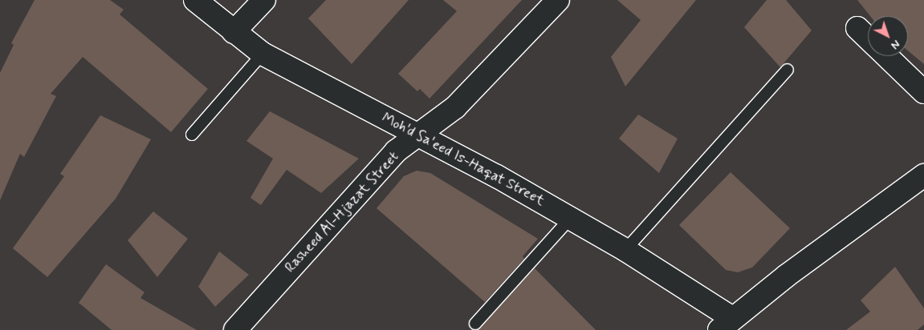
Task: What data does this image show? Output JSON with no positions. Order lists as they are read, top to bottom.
{
  "streets": {
    "street": ["Moh'd Sa'eed Is-Haqat Street", "Rasheed Al-Hjazat Street"]
  },
  "crossings": [
    ["Moh'd Sa'eed Is-Haqat Street", "Rasheed Al-Hjazat Street"]
  ],
  "north": "bottom right"
}
